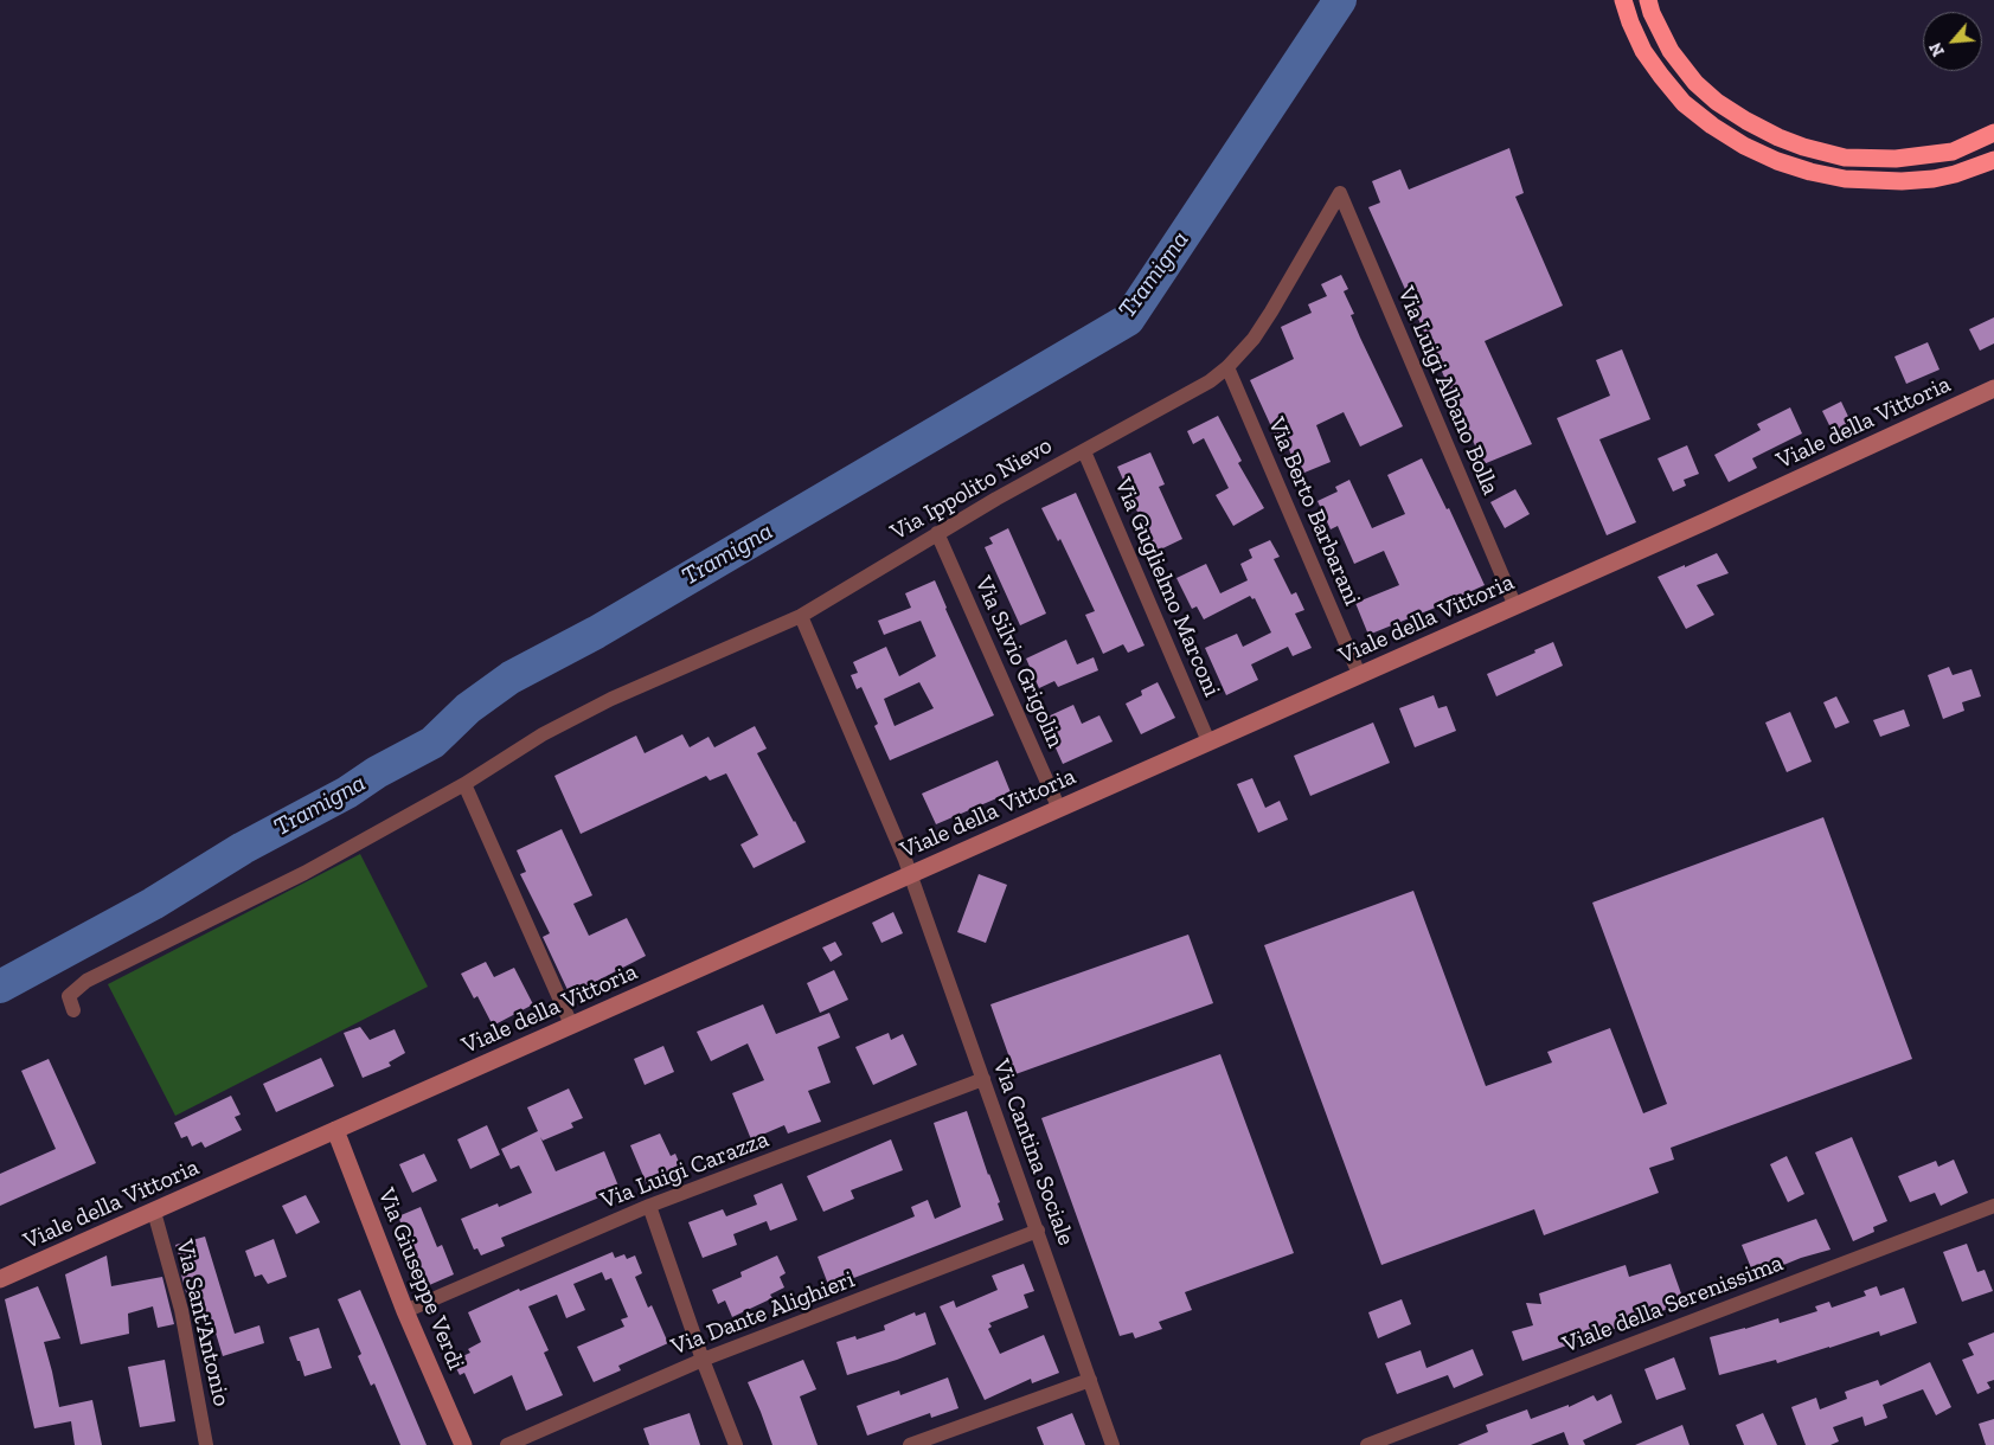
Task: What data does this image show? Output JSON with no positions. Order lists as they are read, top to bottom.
{
  "streets": {
    "street": [
      "Via Luigi Albano Bolla",
      "Viale della Vittoria",
      "Via Ippolito Nievo",
      "Via Berto Barbarani",
      "Via Guglielmo Marconi",
      "Via Silvio Grigolin",
      "Via Cantina Sociale",
      "Via Luigi Carazza",
      "Via Giuseppe Verdi",
      "Viale della Serenissima",
      "Via Dante Alighieri",
      "Via Sant'Antonio"
    ]
  },
  "crossings": [
    ["Via Luigi Albano Bolla", "Viale della Vittoria"],
    ["Via Luigi Albano Bolla", "Via Ippolito Nievo"],
    ["Viale della Vittoria", "Via Berto Barbarani"],
    ["Viale della Vittoria", "Via Guglielmo Marconi"],
    ["Viale della Vittoria", "Via Silvio Grigolin"],
    ["Viale della Vittoria", "Via Cantina Sociale"],
    ["Viale della Vittoria", "Via Giuseppe Verdi"],
    ["Viale della Vittoria", "Via Sant'Antonio"],
    ["Via Ippolito Nievo", "Via Berto Barbarani"],
    ["Via Ippolito Nievo", "Via Guglielmo Marconi"],
    ["Via Ippolito Nievo", "Via Silvio Grigolin"],
    ["Via Cantina Sociale", "Via Luigi Carazza"],
    ["Via Cantina Sociale", "Via Dante Alighieri"],
    ["Via Luigi Carazza", "Via Giuseppe Verdi"]
  ],
  "water": ["Tramigna"],
  "north": "bottom left"
}
